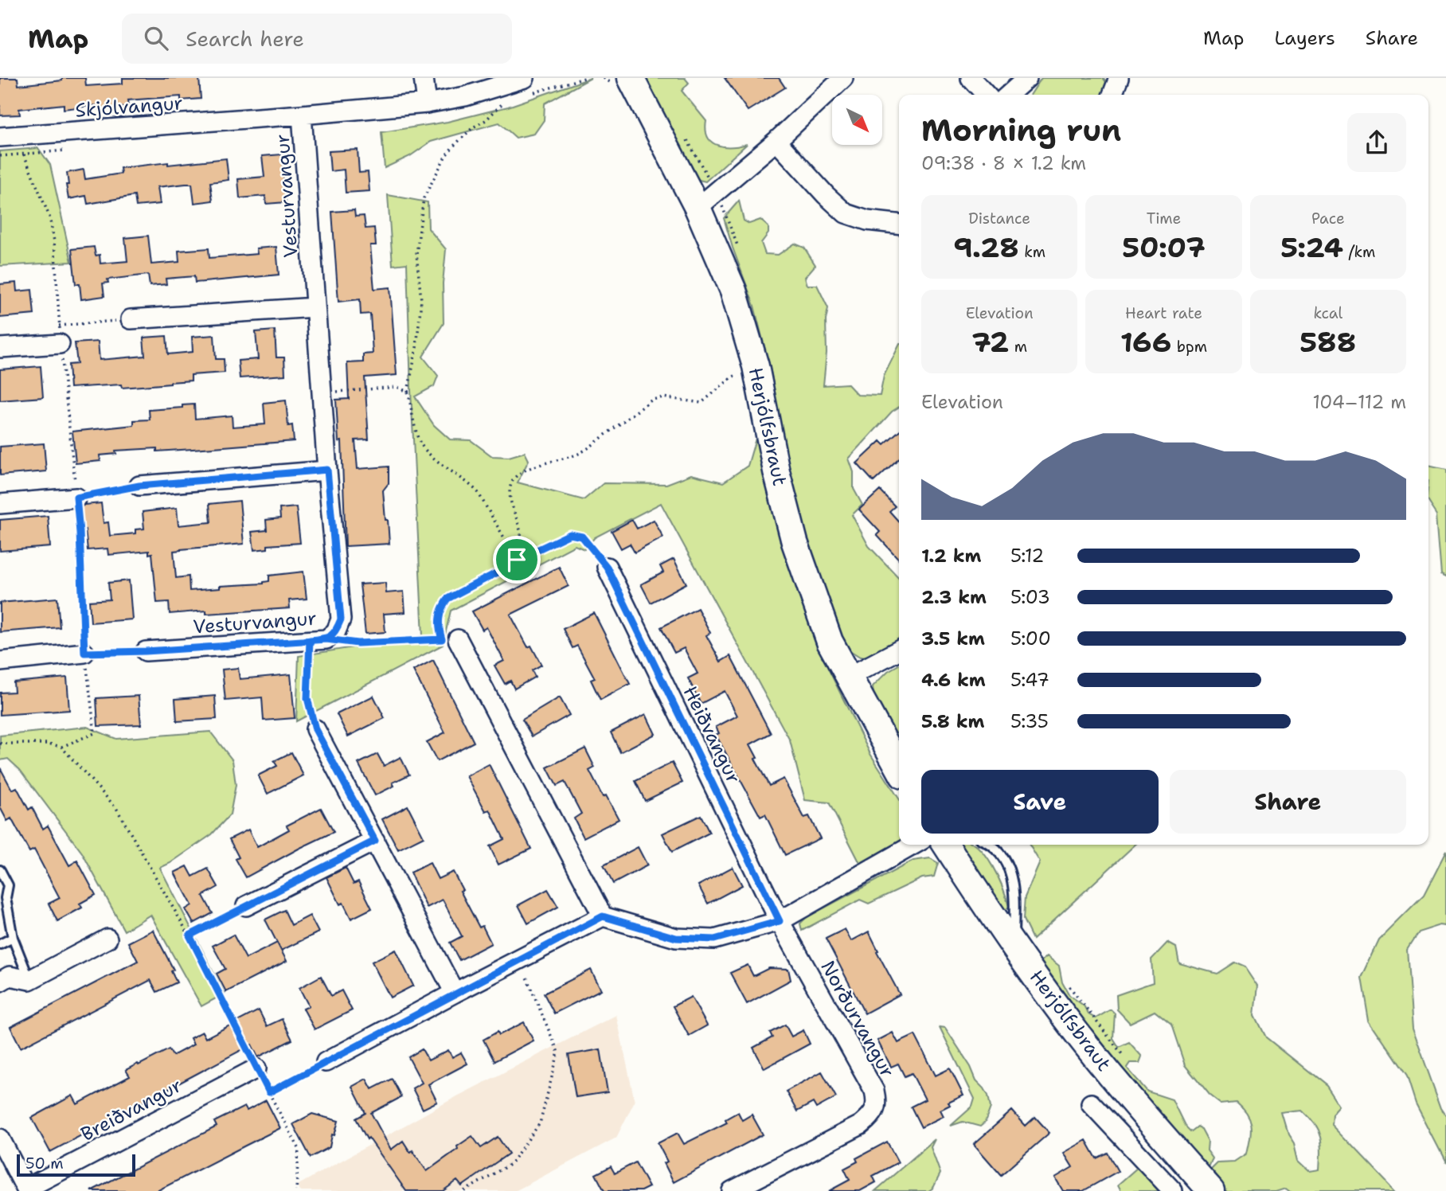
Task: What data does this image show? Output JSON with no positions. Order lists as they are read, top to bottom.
{
  "streets": {
    "street": [
      "Skjólvangur",
      "Vesturvangur",
      "Herjólfsbraut",
      "Heiðvangur",
      "Norðurvangur",
      "Breiðvangur"
    ]
  },
  "crossings": [
    ["Skjólvangur", "Vesturvangur"],
    ["Heiðvangur", "Norðurvangur"]
  ],
  "scale_bar": "50 m",
  "north": "bottom right",
  "page": {
    "header": "Map",
    "search": "Search here",
    "nav": ["Map", "Layers", "Share"],
    "heading": ["Morning run", "09:38 · 8 × 1.2 km"],
    "stats": [
      ["Distance", "9.28 km"],
      ["Time", "50:07"],
      ["Pace", "5:24 /km"],
      ["Elevation", "72 m"],
      ["Heart rate", "166 bpm"],
      ["kcal", "588"]
    ],
    "chart": ["Elevation", "104–112 m"],
    "list": [
      {
        "name": "1.2 km",
        "note": "5:12"
      },
      {
        "name": "2.3 km",
        "note": "5:03"
      },
      {
        "name": "3.5 km",
        "note": "5:00"
      },
      {
        "name": "4.6 km",
        "note": "5:47"
      },
      {
        "name": "5.8 km",
        "note": "5:35"
      }
    ],
    "buttons": ["Save", "Share"],
    "scale": "50 m"
  }
}
